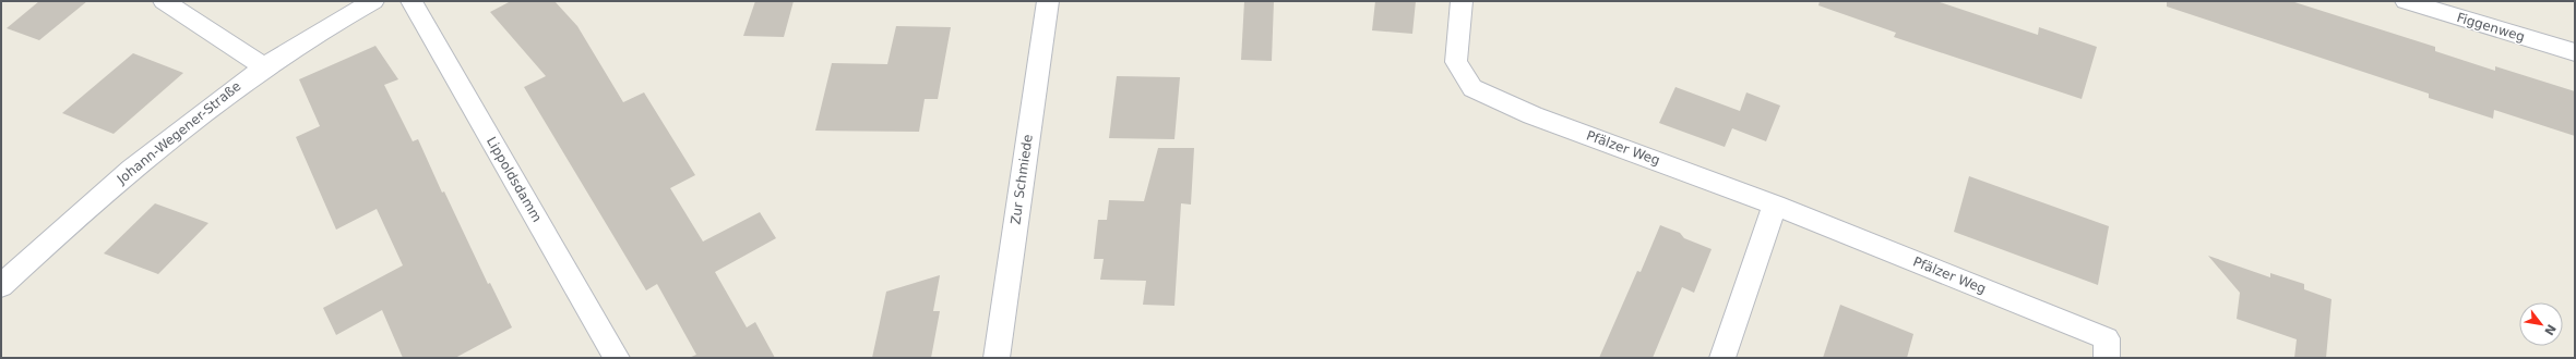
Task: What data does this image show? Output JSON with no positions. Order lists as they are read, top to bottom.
{
  "streets": {
    "street": [
      "Figgenweg",
      "Johann-Wegener-Straße",
      "Pfälzer Weg",
      "Lippoldsdamm",
      "Zur Schmiede"
    ]
  },
  "north": "bottom right"
}
